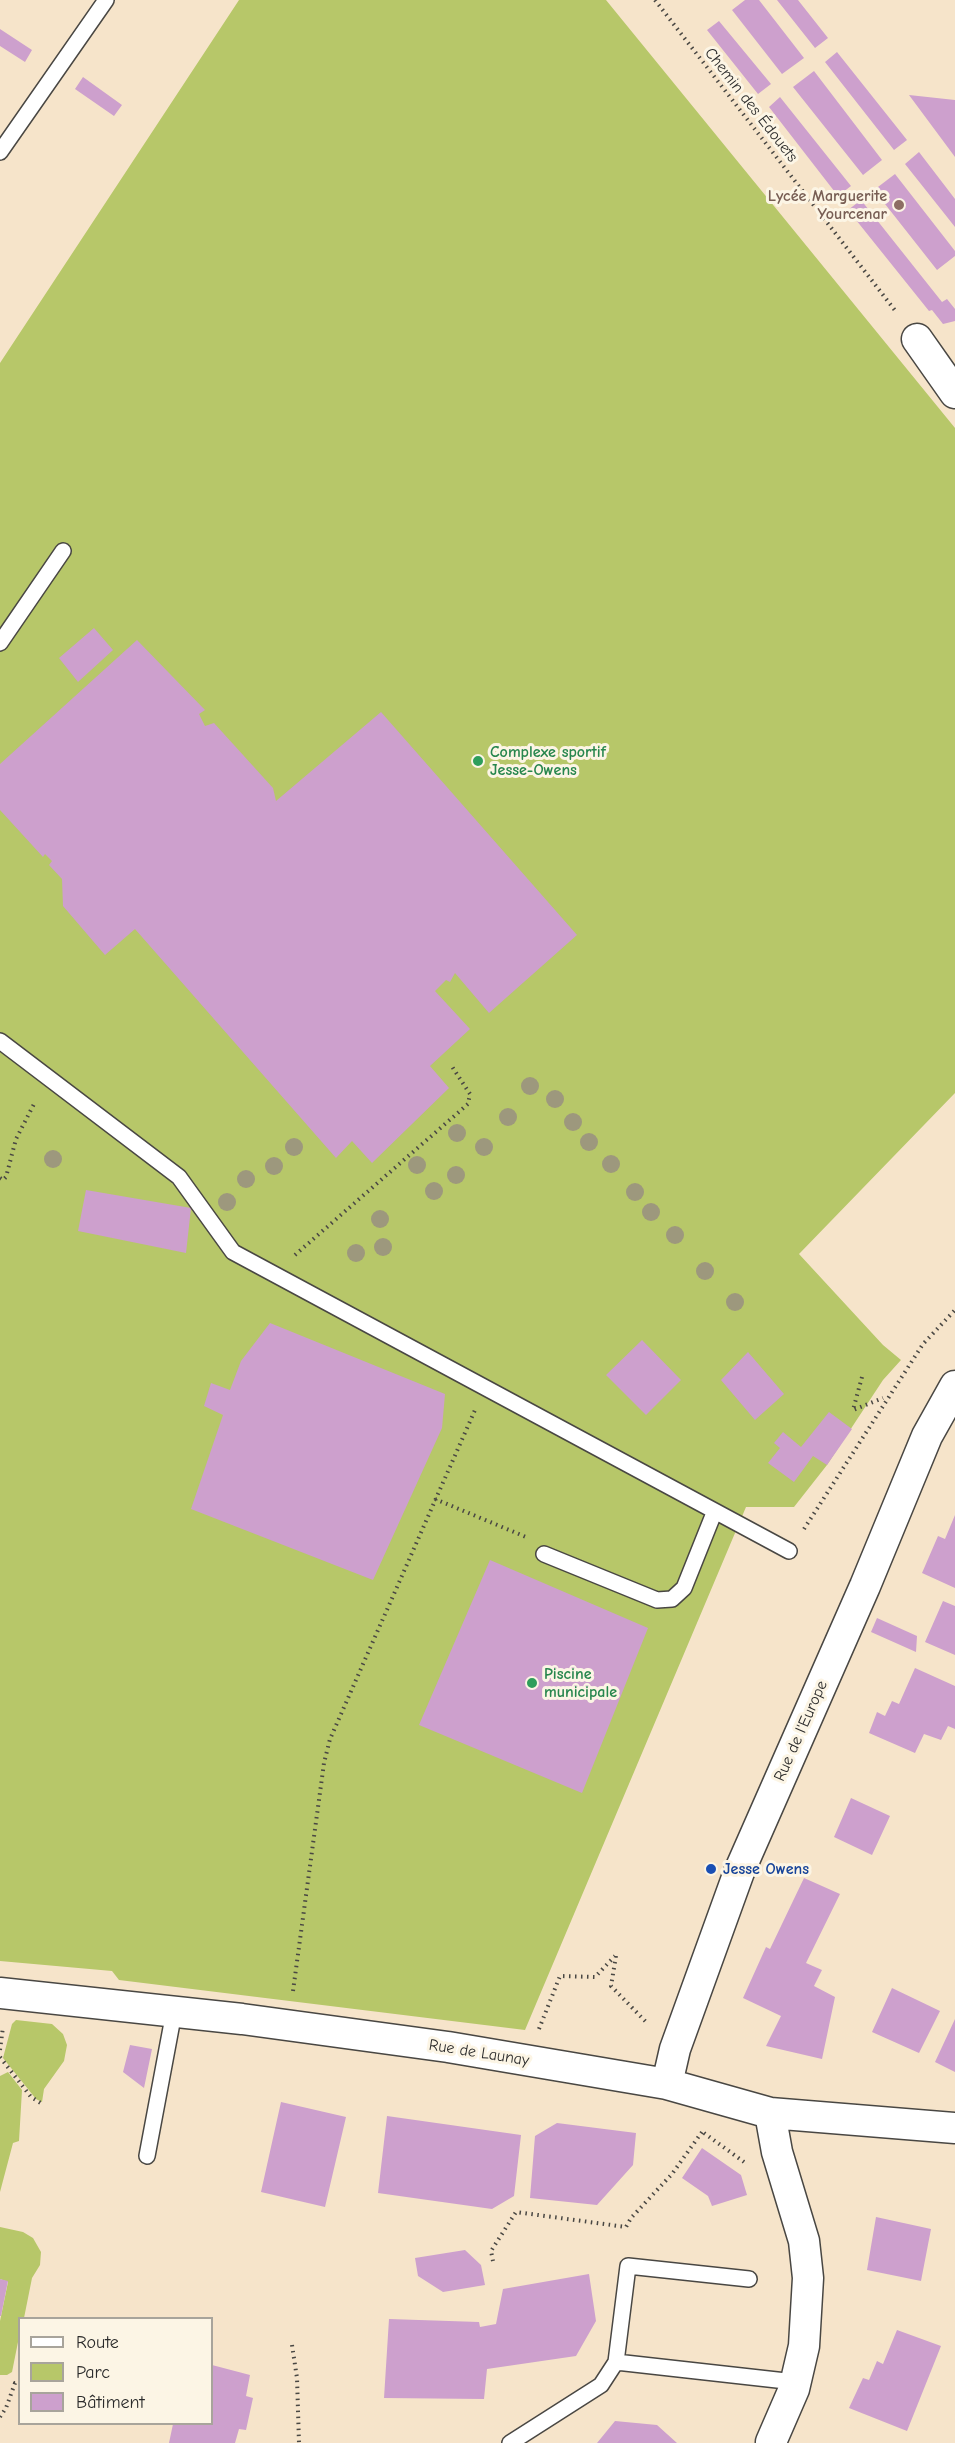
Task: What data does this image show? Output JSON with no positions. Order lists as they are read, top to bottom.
{
  "streets": {
    "street": ["Rue de l'Europe", "Rue de Launay"],
    "path": ["Chemin des Édouets"]
  },
  "crossings": [
    ["Rue de l'Europe", "Rue de Launay"]
  ],
  "places": [
    "Lycée Marguerite Yourcenar",
    "Complexe sportif Jesse-Owens",
    "Piscine municipale",
    "Jesse Owens"
  ],
  "legend": ["Route", "Parc", "Bâtiment"]
}
